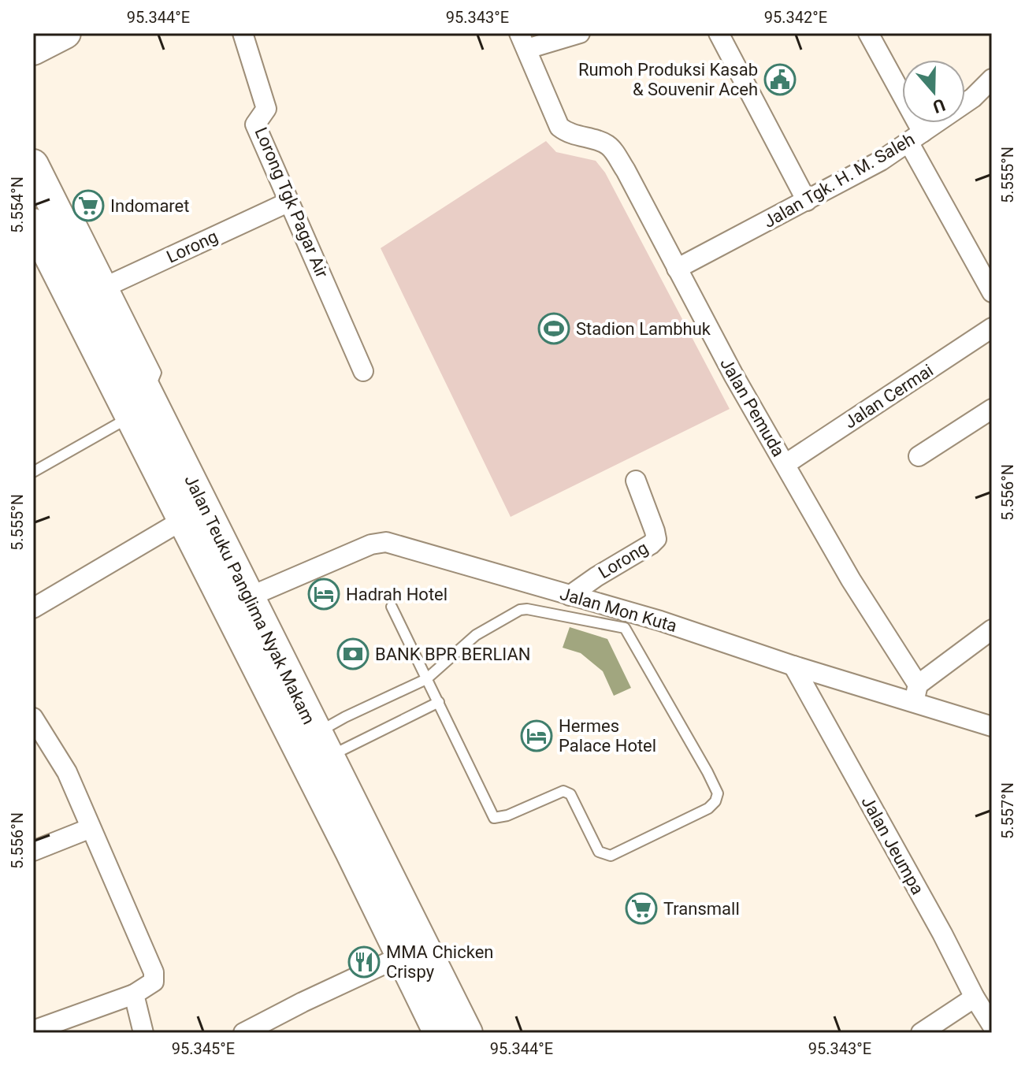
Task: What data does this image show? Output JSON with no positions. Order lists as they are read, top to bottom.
{
  "streets": {
    "main road": ["Jalan Teuku Panglima Nyak Makam"],
    "street": [
      "Jalan Tgk. H. M. Saleh",
      "Lorong Tgk Pagar Air",
      "Lorong",
      "Jalan Cermai",
      "Jalan Pemuda",
      "Jalan Mon Kuta",
      "Jalan Jeumpa"
    ]
  },
  "crossings": [
    ["Jalan Tgk. H. M. Saleh", "Jalan Pemuda"],
    ["Lorong Tgk Pagar Air", "Lorong"],
    ["Lorong", "Jalan Teuku Panglima Nyak Makam"],
    ["Lorong", "Jalan Mon Kuta"],
    ["Jalan Cermai", "Jalan Pemuda"],
    ["Jalan Pemuda", "Jalan Mon Kuta"],
    ["Jalan Teuku Panglima Nyak Makam", "Jalan Mon Kuta"],
    ["Jalan Mon Kuta", "Jalan Jeumpa"]
  ],
  "places": {
    "public building": ["Rumoh Produksi Kasab & Souvenir Aceh"],
    "supermarket": ["Indomaret", "Transmall"],
    "sports": ["Stadion Lambhuk"],
    "hotel": ["Hadrah Hotel", "Hermes Palace Hotel"],
    "bank": ["BANK BPR BERLIAN"],
    "restaurant": ["MMA Chicken Crispy"]
  },
  "north": "bottom",
  "coordinates": [
    "95.344°E",
    "95.343°E",
    "95.342°E",
    "5.555°N",
    "5.554°N",
    "5.556°N",
    "5.557°N",
    "95.345°E"
  ]
}
